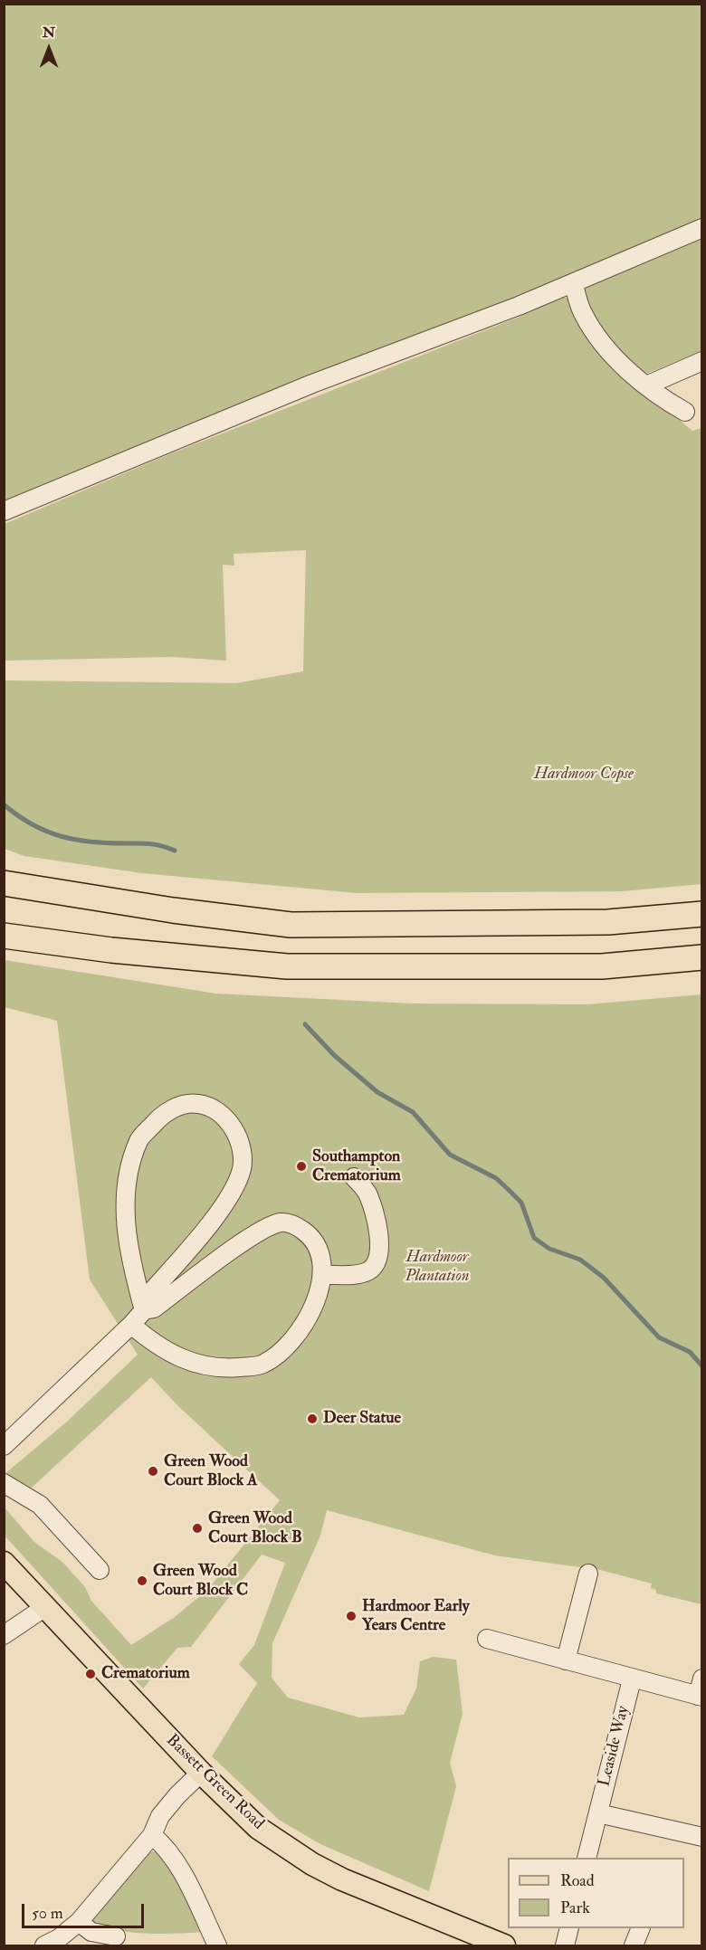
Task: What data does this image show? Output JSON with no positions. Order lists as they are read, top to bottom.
{
  "streets": {
    "main road": ["Bassett Green Road"],
    "street": ["Leaside Way"]
  },
  "parks": ["Hardmoor Copse", "Hardmoor Plantation"],
  "places": [
    "Southampton Crematorium",
    "Deer Statue",
    "Green Wood Court Block A",
    "Green Wood Court Block B",
    "Green Wood Court Block C",
    "Hardmoor Early Years Centre",
    "Crematorium"
  ],
  "legend": ["Road", "Park"],
  "scale_bar": "50 m",
  "north": "top"
}
